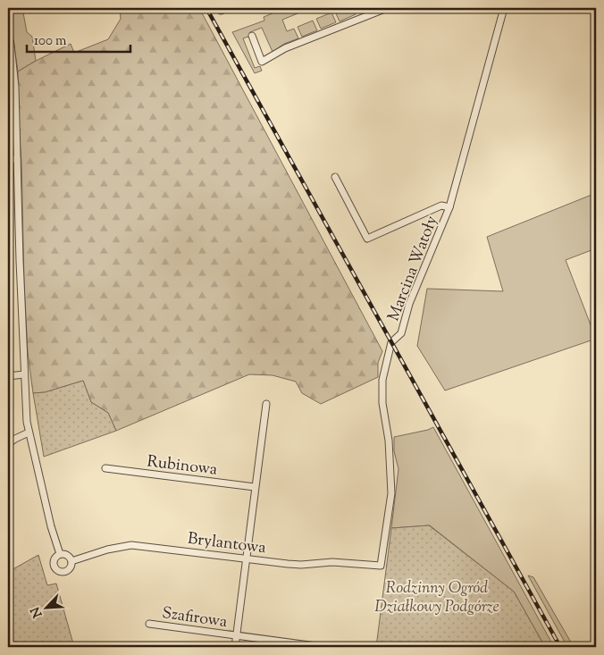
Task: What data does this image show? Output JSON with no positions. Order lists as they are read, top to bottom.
{
  "streets": {
    "street": [
      "Marcina Watoły",
      "Rubinowa",
      "Brylantowa",
      "Szafirowa"
    ]
  },
  "crossings": [
    ["Marcina Watoły", "Brylantowa"],
    ["Brylantowa", "Szafirowa"]
  ],
  "parks": ["Rodzinny Ogród Działkowy Podgórze"],
  "scale_bar": "100 m",
  "north": "bottom left"
}
